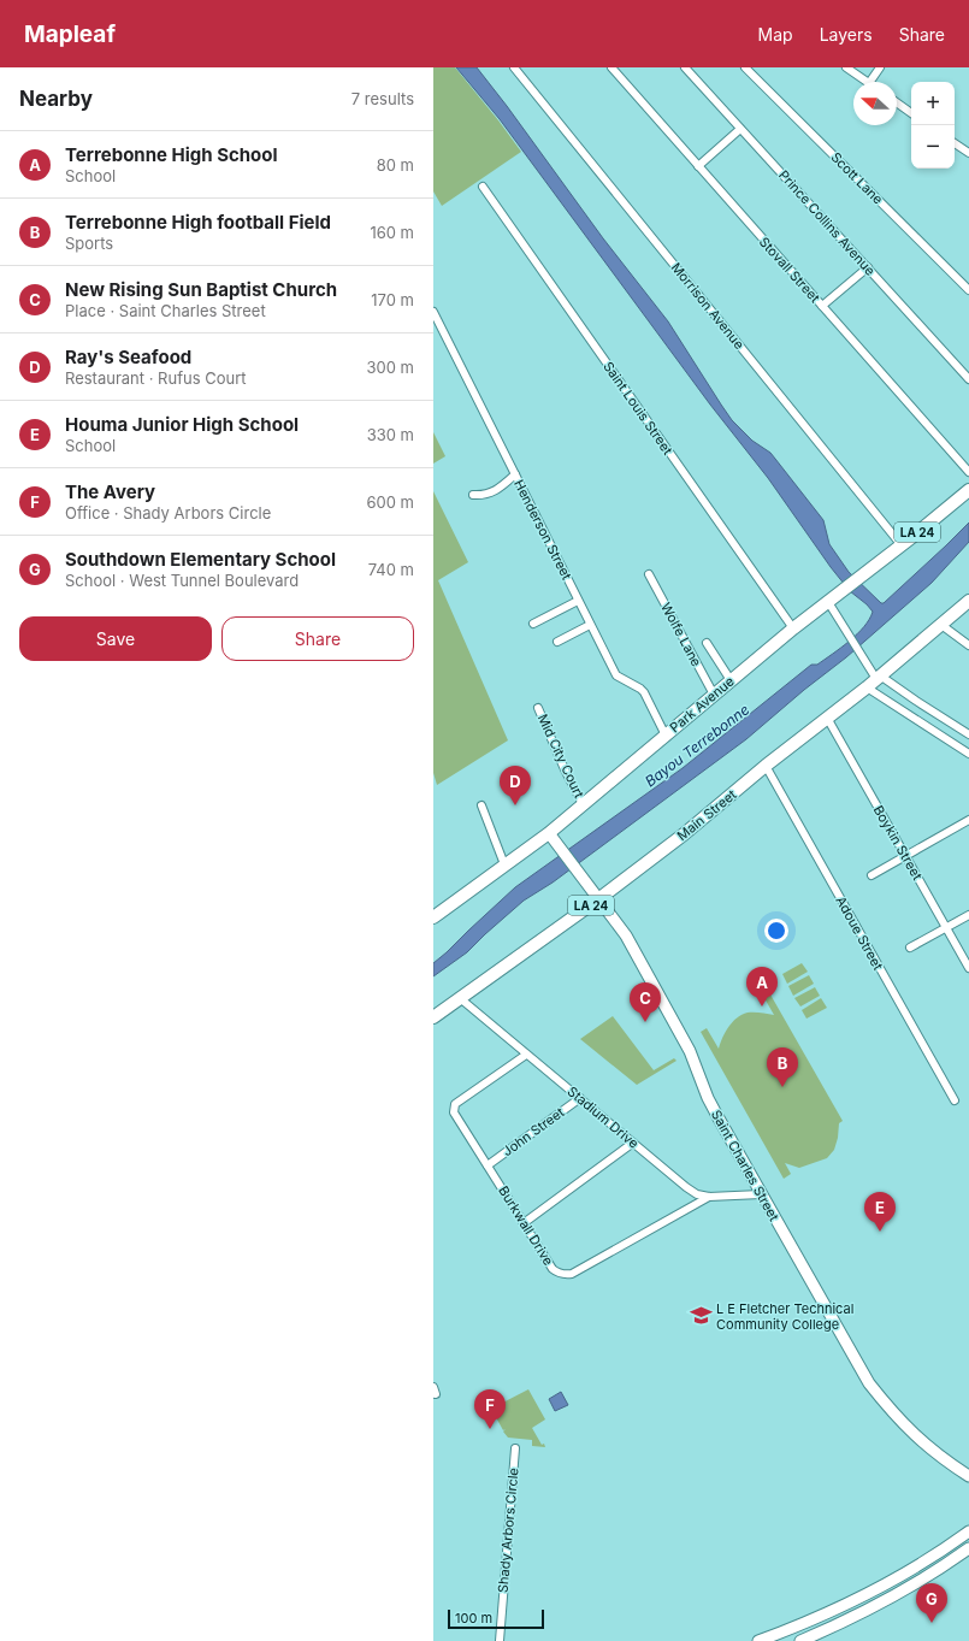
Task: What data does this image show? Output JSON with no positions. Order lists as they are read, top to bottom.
{
  "streets": {
    "main road": ["LA 24", "Park Avenue", "Main Street"],
    "street": [
      "Scott Lane",
      "Prince Collins Avenue",
      "Stovall Street",
      "Morrison Avenue",
      "Saint Louis Street",
      "Henderson Street",
      "Wolfe Lane",
      "Mid City Court",
      "Boykin Street",
      "Adoue Street",
      "Stadium Drive",
      "John Street",
      "Saint Charles Street",
      "Burkwall Drive",
      "Shady Arbors Circle"
    ]
  },
  "crossings": [
    ["Morrison Avenue", "Park Avenue"],
    ["Saint Louis Street", "Park Avenue"],
    ["Henderson Street", "Park Avenue"],
    ["Wolfe Lane", "Park Avenue"],
    ["Park Avenue", "Mid City Court"],
    ["Park Avenue", "Saint Charles Street"],
    ["Main Street", "Boykin Street"],
    ["Main Street", "Adoue Street"],
    ["Main Street", "Stadium Drive"],
    ["Main Street", "Saint Charles Street"],
    ["Stadium Drive", "John Street"],
    ["Stadium Drive", "Saint Charles Street"],
    ["Stadium Drive", "Burkwall Drive"],
    ["John Street", "Burkwall Drive"]
  ],
  "water": ["Bayou Terrebonne"],
  "places": {
    "school or university": ["L E Fletcher Technical Community College"]
  },
  "scale_bar": "100 m",
  "north": "left",
  "page": {
    "header": "Mapleaf",
    "nav": ["Map", "Layers", "Share"],
    "heading": ["Nearby", "7 results"],
    "map_buttons": ["+", "−"],
    "list": [
      {
        "mark": "A",
        "name": "Terrebonne High School",
        "note": "School",
        "value": "80 m"
      },
      {
        "mark": "B",
        "name": "Terrebonne High football Field",
        "note": "Sports",
        "value": "160 m"
      },
      {
        "mark": "C",
        "name": "New Rising Sun Baptist Church",
        "note": "Place · Saint Charles Street",
        "value": "170 m"
      },
      {
        "mark": "D",
        "name": "Ray's Seafood",
        "note": "Restaurant · Rufus Court",
        "value": "300 m"
      },
      {
        "mark": "E",
        "name": "Houma Junior High School",
        "note": "School",
        "value": "330 m"
      },
      {
        "mark": "F",
        "name": "The Avery",
        "note": "Office · Shady Arbors Circle",
        "value": "600 m"
      },
      {
        "mark": "G",
        "name": "Southdown Elementary School",
        "note": "School · West Tunnel Boulevard",
        "value": "740 m"
      }
    ],
    "buttons": ["Save", "Share"],
    "pins": [
      "D",
      "A",
      "C",
      "B",
      "E",
      "F",
      "G"
    ],
    "scale": "100 m"
  }
}
